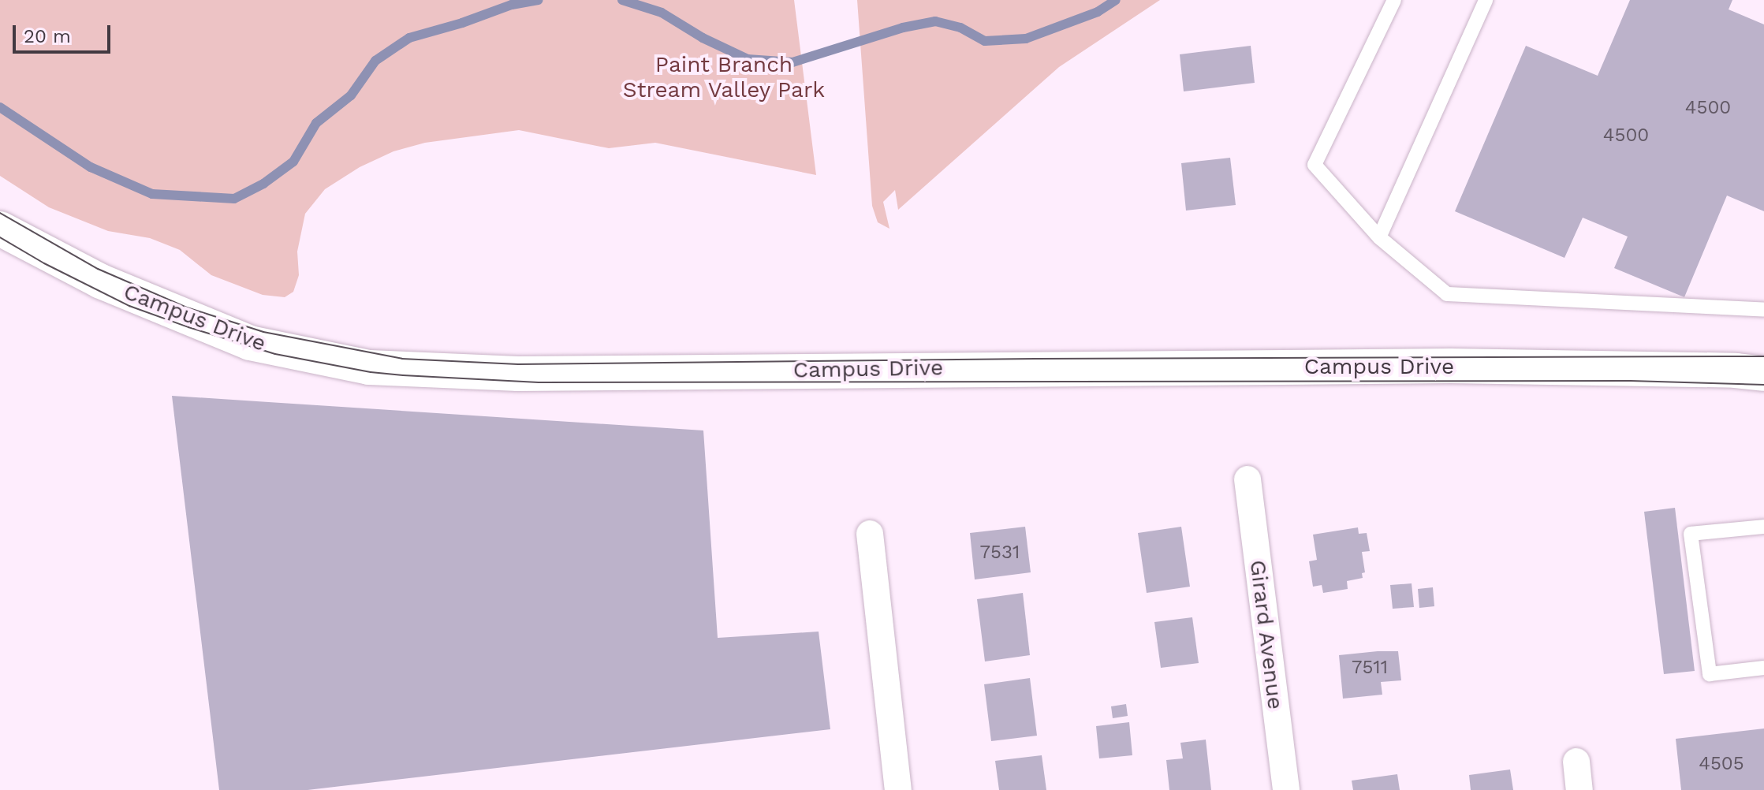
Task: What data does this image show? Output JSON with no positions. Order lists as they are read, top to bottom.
{
  "streets": {
    "main road": ["Campus Drive"],
    "street": ["Girard Avenue"]
  },
  "parks": ["Paint Branch Stream Valley Park"],
  "house_numbers": [
    "4500",
    "4500",
    "7531",
    "7511",
    "4505"
  ],
  "scale_bar": "20 m"
}
